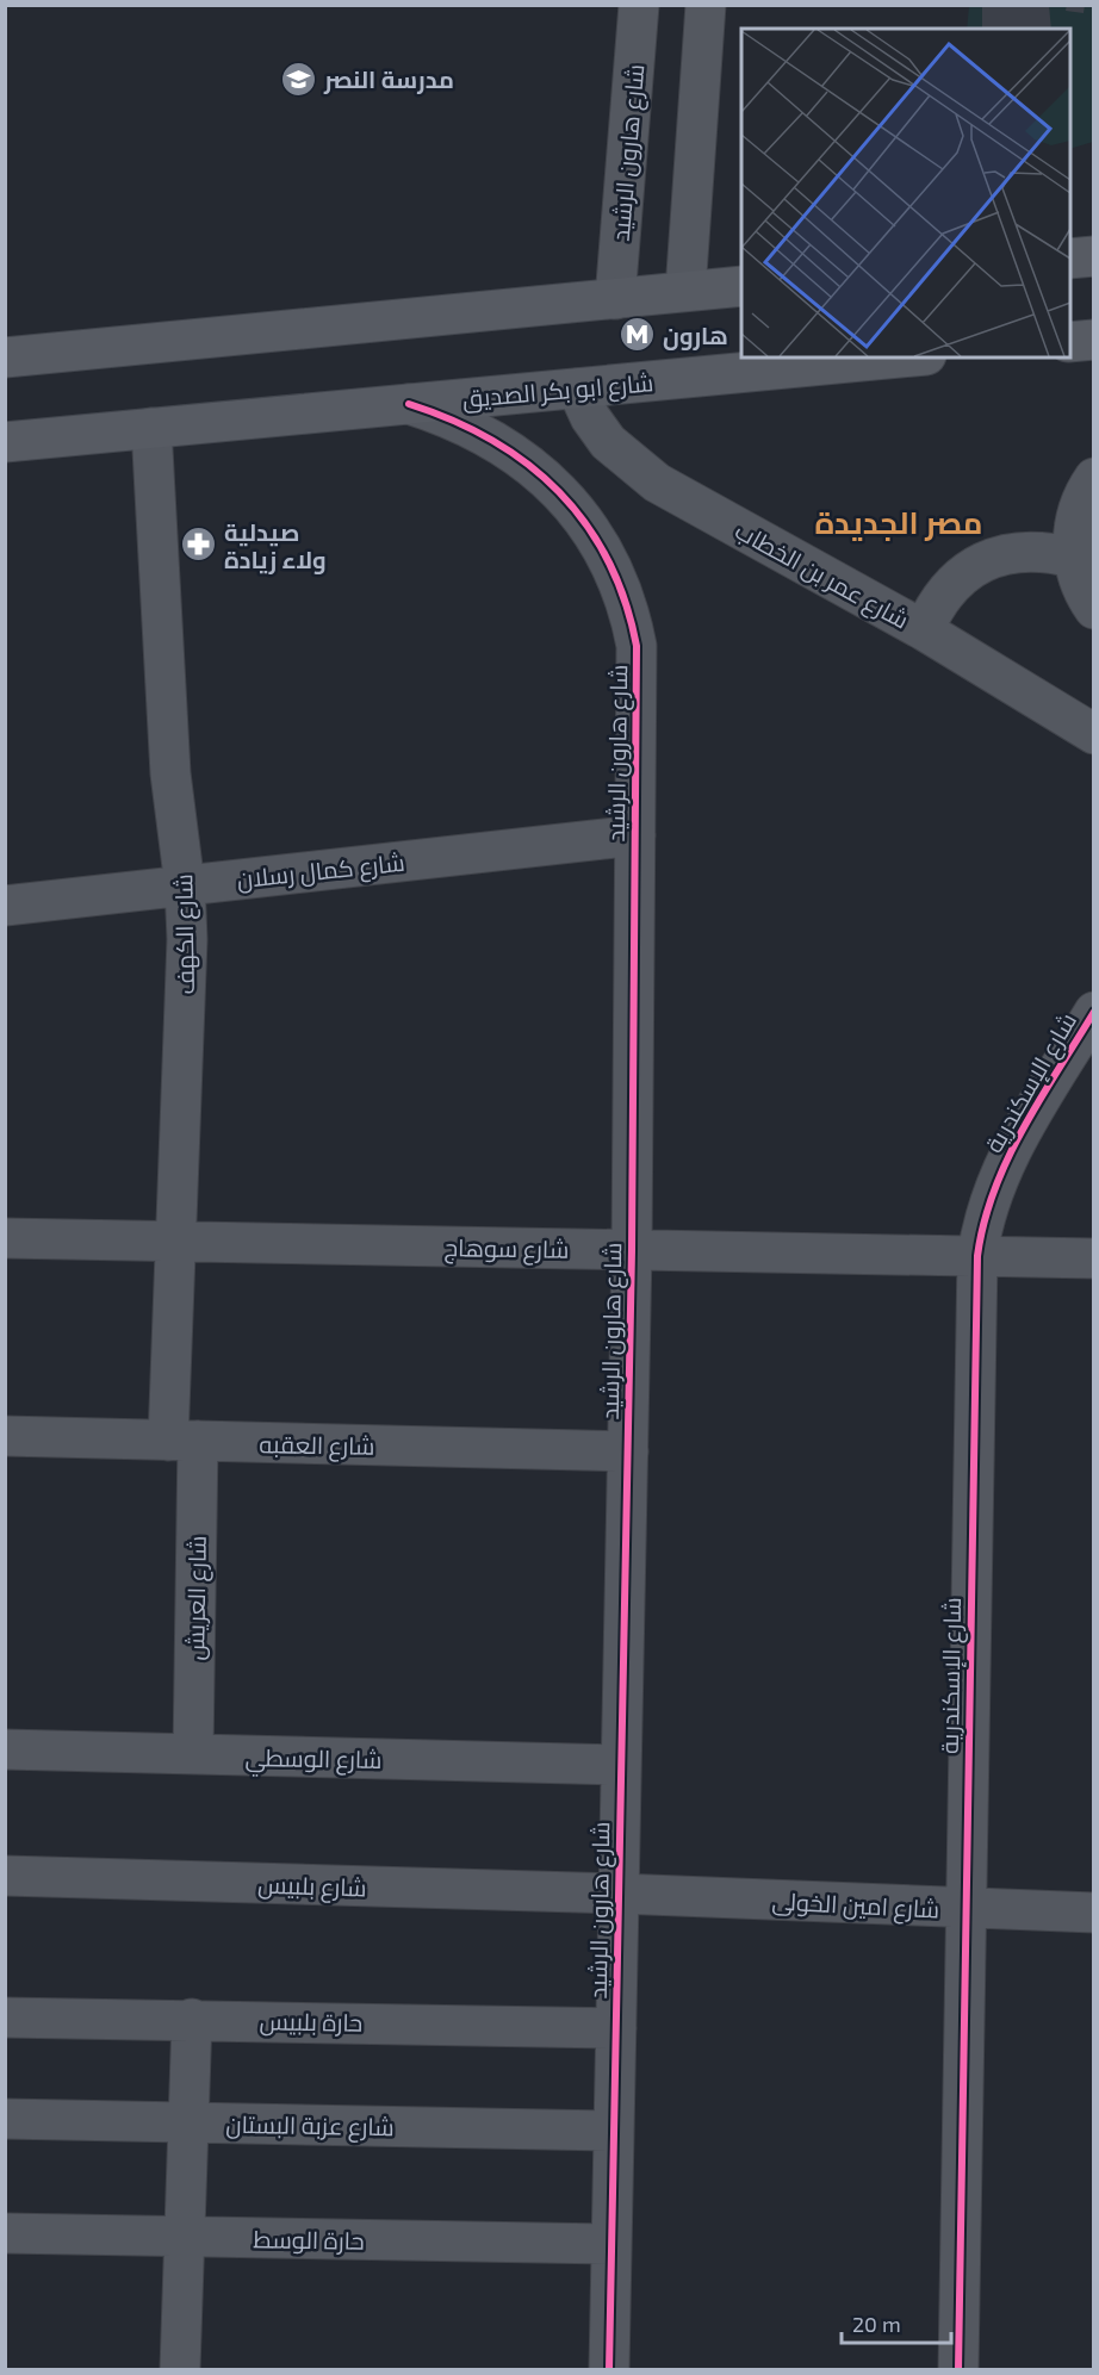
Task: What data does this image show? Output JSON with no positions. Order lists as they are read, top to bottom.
{
  "streets": {
    "main road": ["شارع ابو بكر الصديق"],
    "street": [
      "شارع هارون الرشيد",
      "شارع عمر بن الخطاب",
      "شارع كمال رسلان",
      "شارع الكهف",
      "شارع الإسكندرية",
      "شارع سوهاج",
      "شارع العقبه",
      "شارع العريش",
      "شارع الوسطي",
      "شارع بلبيس",
      "شارع امين الخولى",
      "حارة بلبيس",
      "شارع عزبة البستان",
      "حارة الوسط"
    ]
  },
  "crossings": [
    ["شارع هارون الرشيد", "شارع ابو بكر الصديق"],
    ["شارع هارون الرشيد", "شارع كمال رسلان"],
    ["شارع هارون الرشيد", "شارع سوهاج"],
    ["شارع هارون الرشيد", "شارع العقبه"],
    ["شارع هارون الرشيد", "شارع الوسطي"],
    ["شارع هارون الرشيد", "شارع بلبيس"],
    ["شارع هارون الرشيد", "شارع امين الخولى"],
    ["شارع هارون الرشيد", "حارة بلبيس"],
    ["شارع هارون الرشيد", "شارع عزبة البستان"],
    ["شارع هارون الرشيد", "حارة الوسط"],
    ["شارع ابو بكر الصديق", "شارع عمر بن الخطاب"],
    ["شارع ابو بكر الصديق", "شارع الكهف"],
    ["شارع كمال رسلان", "شارع الكهف"],
    ["شارع الكهف", "شارع سوهاج"],
    ["شارع الكهف", "شارع العقبه"],
    ["شارع الكهف", "شارع العريش"],
    ["شارع الإسكندرية", "شارع سوهاج"],
    ["شارع الإسكندرية", "شارع امين الخولى"],
    ["شارع العقبه", "شارع العريش"],
    ["شارع العريش", "شارع الوسطي"],
    ["شارع بلبيس", "شارع امين الخولى"]
  ],
  "districts": ["مصر الجديدة"],
  "places": {
    "school or university": ["مدرسة النصر"],
    "metro station": ["هارون"],
    "pharmacy": ["صيدلية ولاء زيادة"]
  },
  "scale_bar": "20 m"
}
